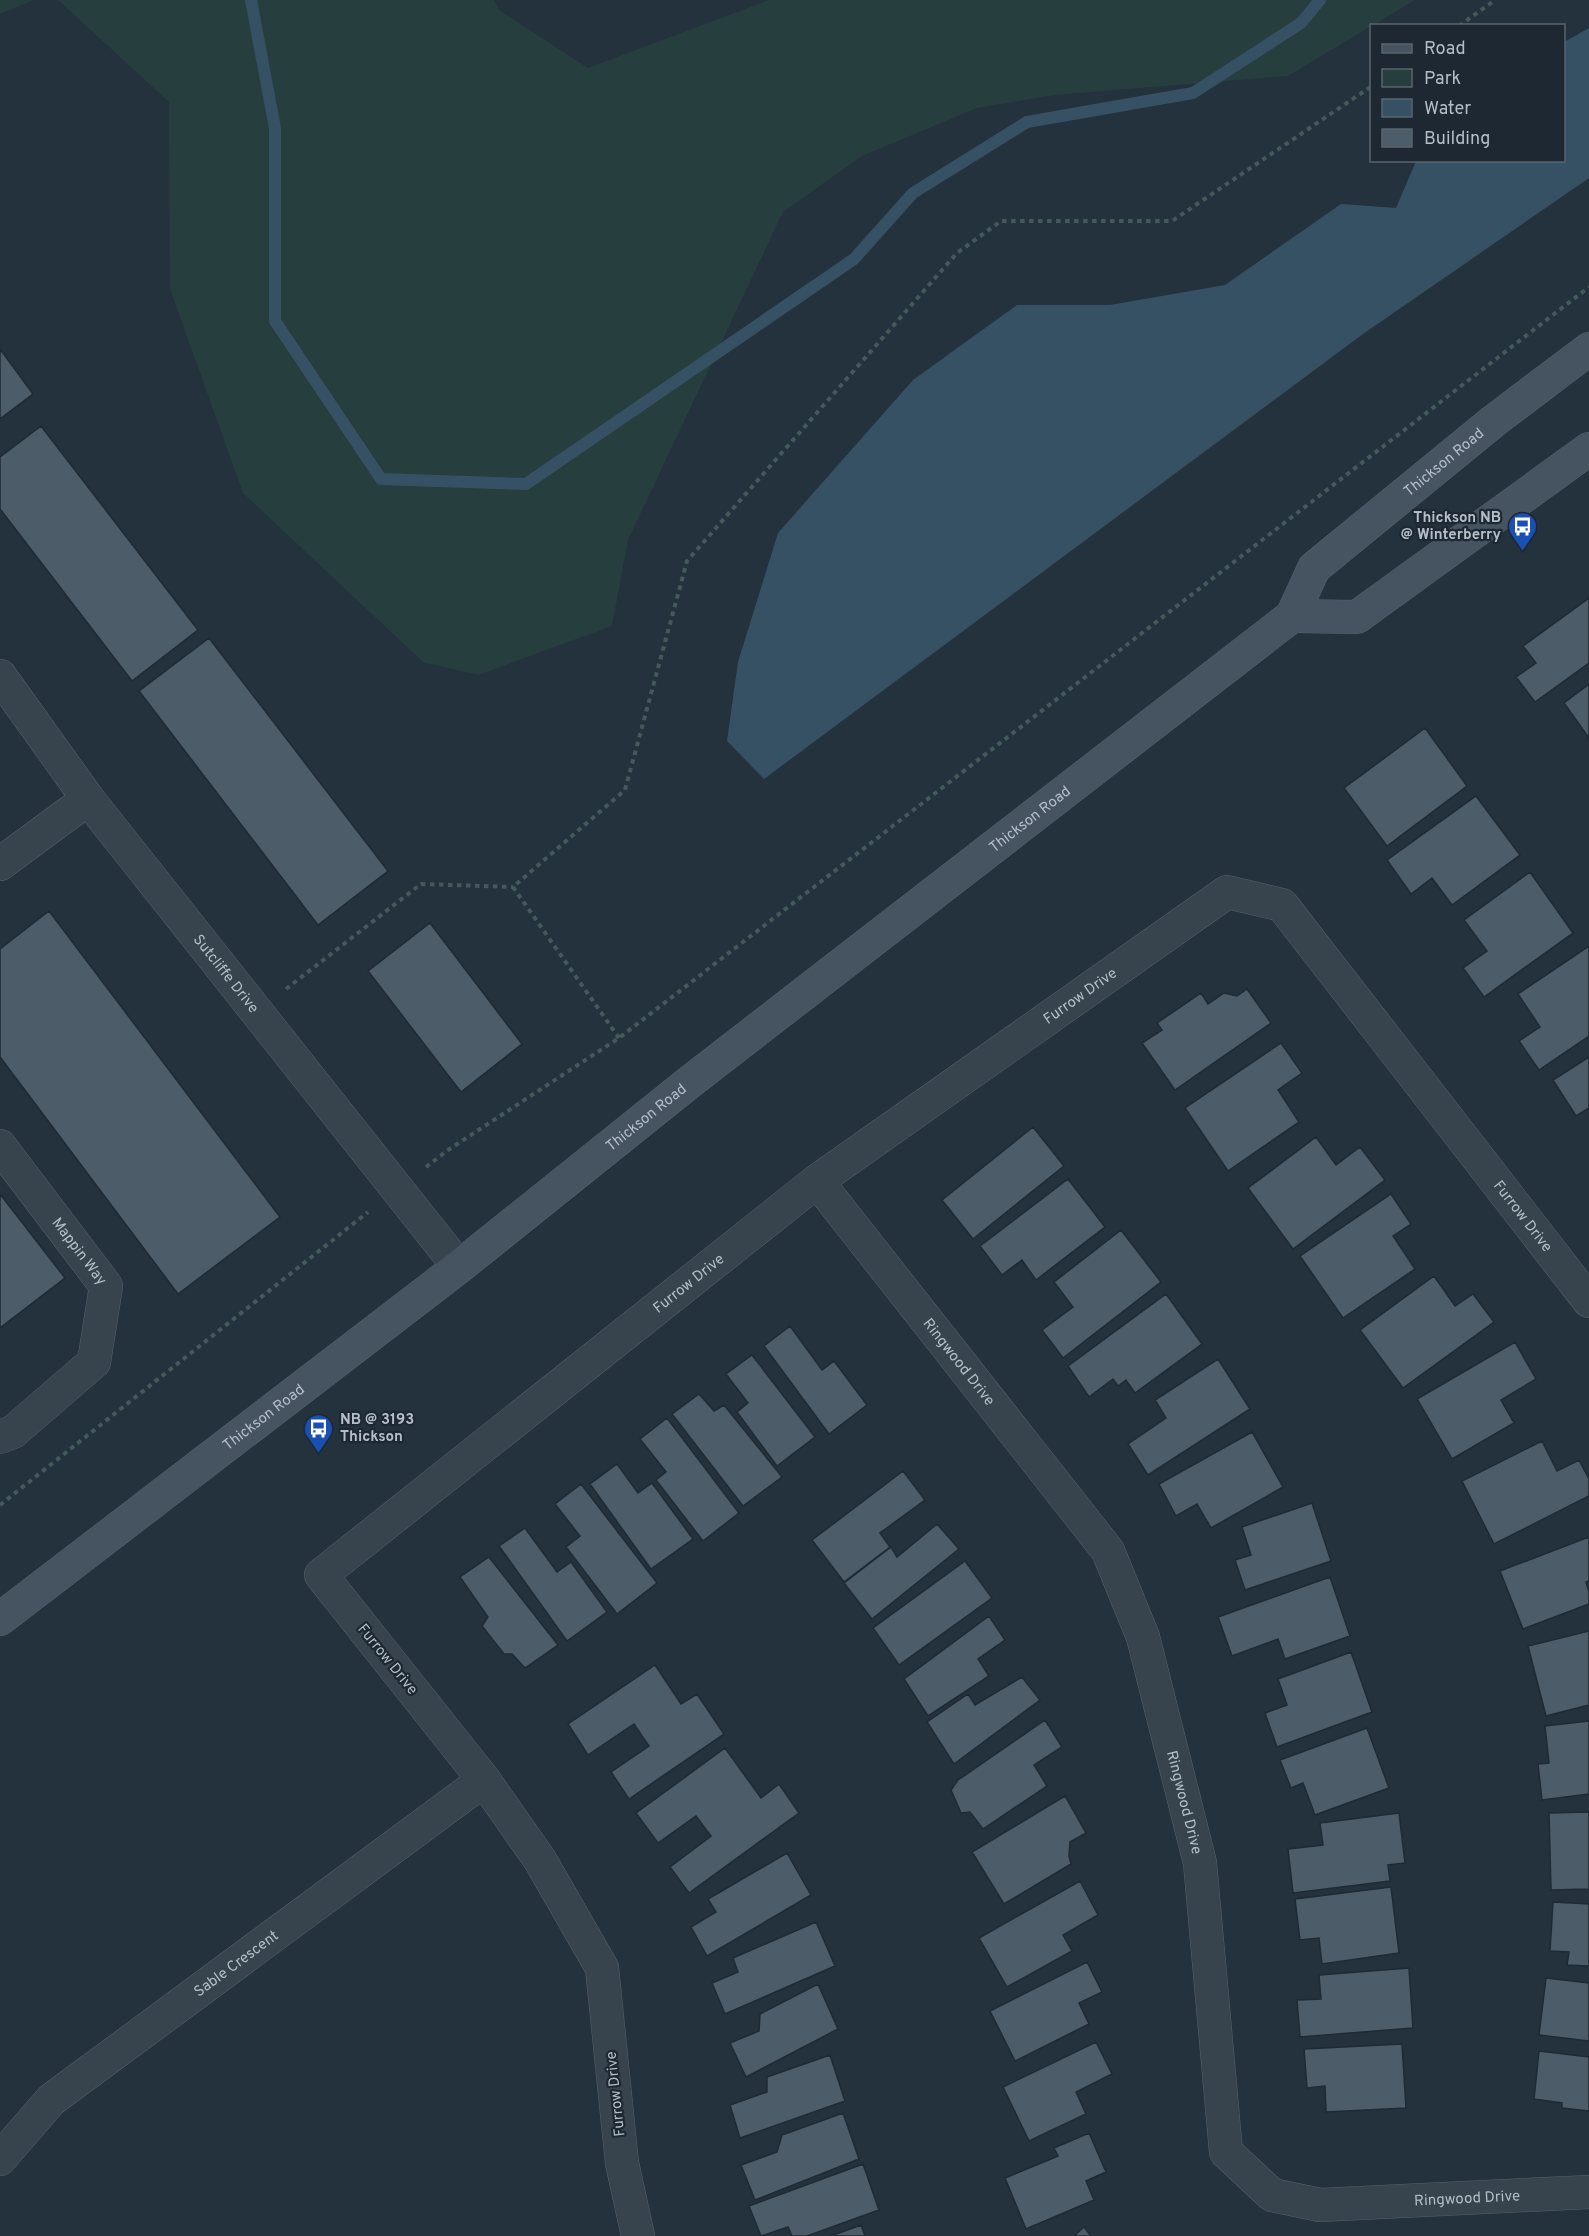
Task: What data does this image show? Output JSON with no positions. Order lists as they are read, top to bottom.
{
  "streets": {
    "main road": ["Thickson Road"],
    "street": [
      "Sutcliffe Drive",
      "Furrow Drive",
      "Mappin Way",
      "Ringwood Drive",
      "Sable Crescent"
    ]
  },
  "crossings": [
    ["Thickson Road", "Sutcliffe Drive"],
    ["Furrow Drive", "Ringwood Drive"],
    ["Furrow Drive", "Sable Crescent"]
  ],
  "places": {
    "bus stop": ["Thickson NB @ Winterberry", "NB @ 3193 Thickson"]
  },
  "legend": [
    "Road",
    "Park",
    "Water",
    "Building"
  ]
}
